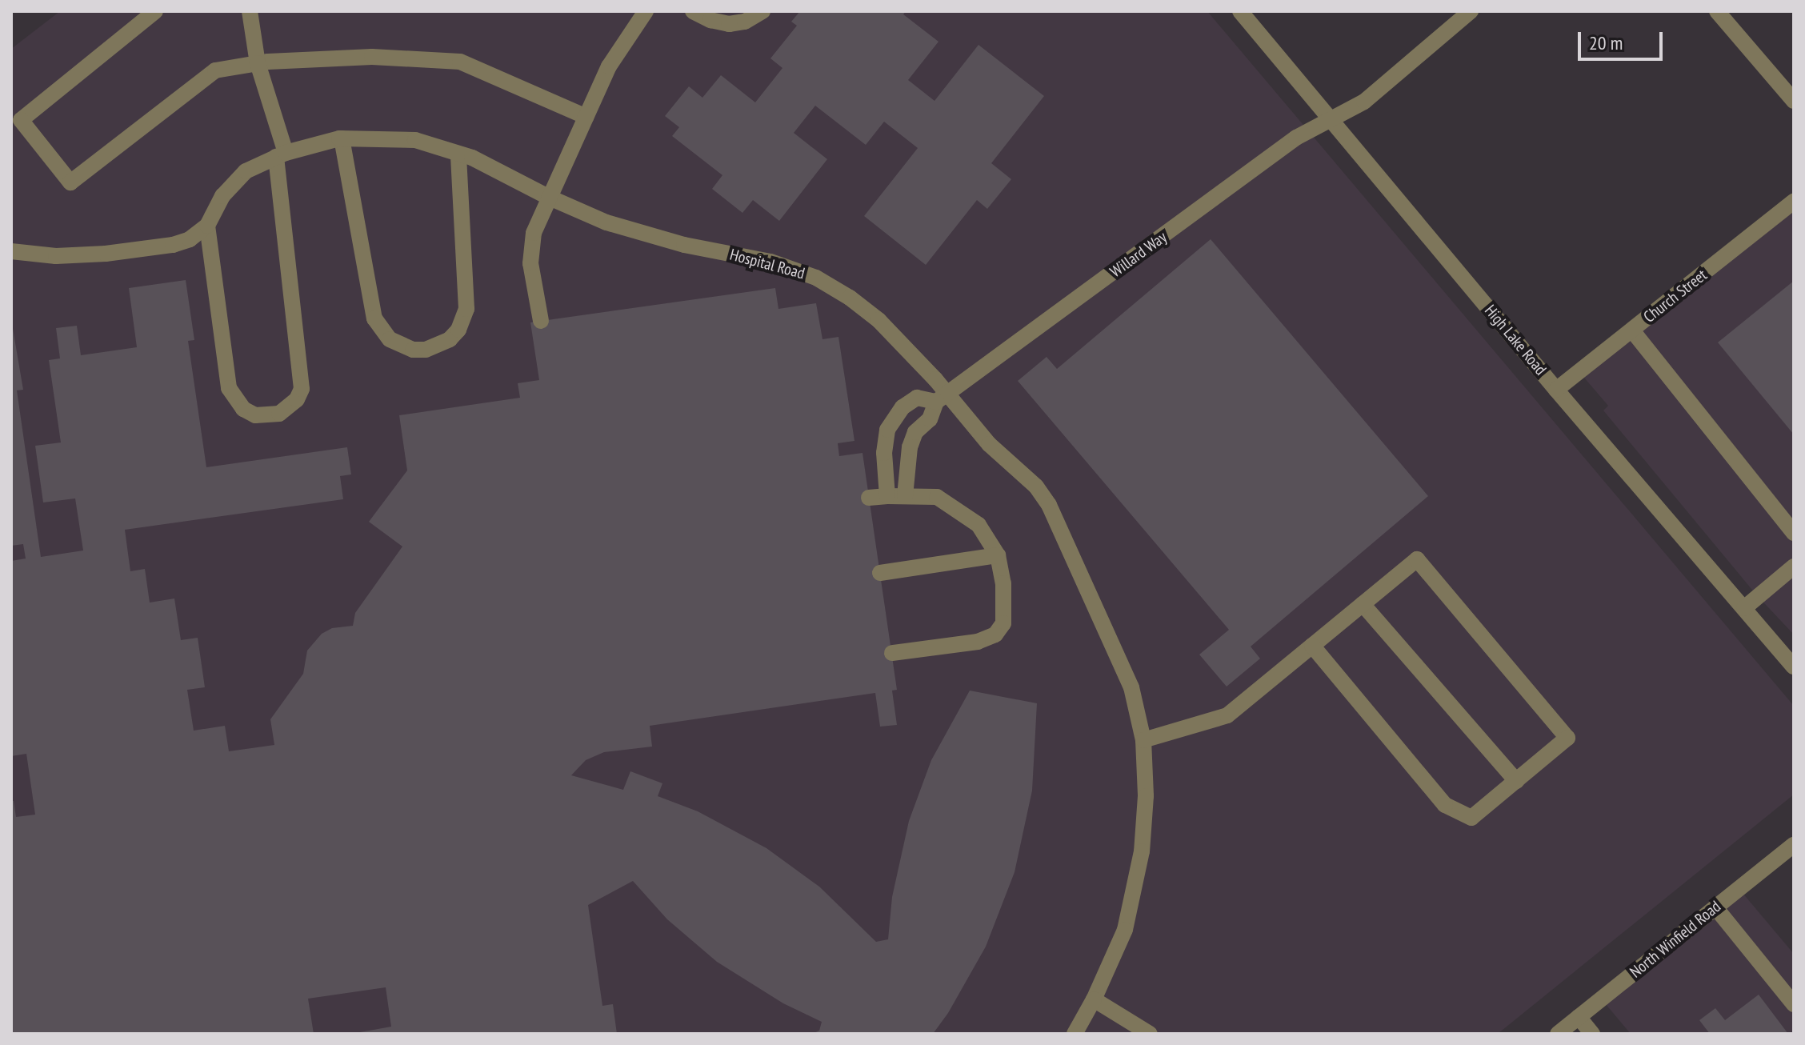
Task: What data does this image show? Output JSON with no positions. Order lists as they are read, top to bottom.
{
  "streets": {
    "street": [
      "Willard Way",
      "Hospital Road",
      "Church Street",
      "High Lake Road",
      "North Winfield Road"
    ]
  },
  "crossings": [
    ["Willard Way", "Hospital Road"],
    ["Willard Way", "High Lake Road"],
    ["Church Street", "High Lake Road"]
  ],
  "scale_bar": "20 m"
}
